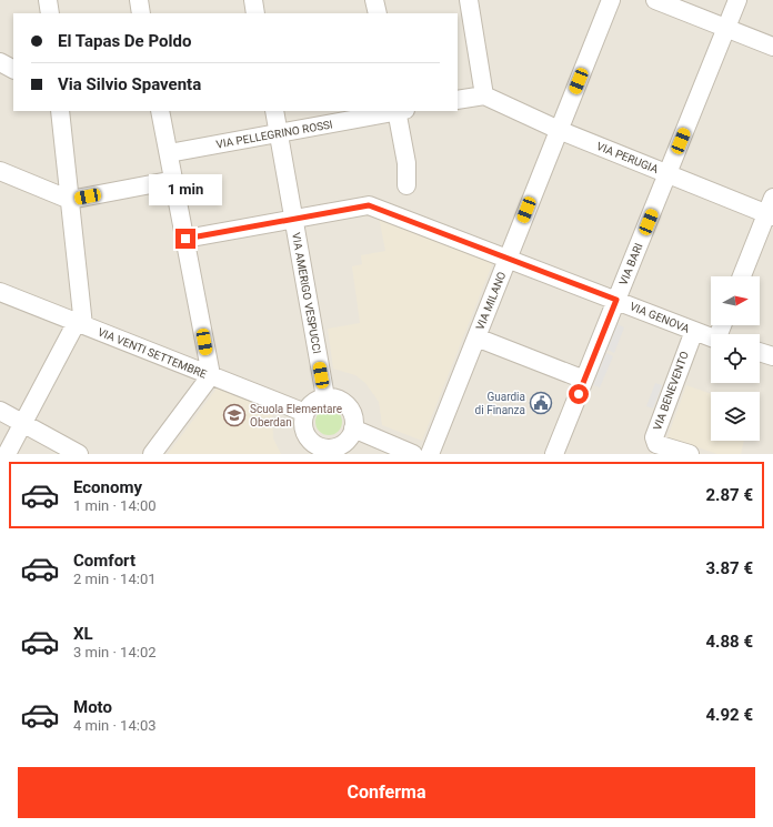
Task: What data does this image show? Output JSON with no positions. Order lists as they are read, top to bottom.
{
  "streets": {
    "street": [
      "VIA PELLEGRINO ROSSI",
      "VIA PERUGIA",
      "VIA BARI",
      "VIA AMERIGO VESPUCCI",
      "VIA MILANO",
      "VIA GENOVA",
      "VIA VENTI SETTEMBRE",
      "VIA BENEVENTO"
    ]
  },
  "crossings": [
    ["VIA PELLEGRINO ROSSI", "VIA AMERIGO VESPUCCI"],
    ["VIA PERUGIA", "VIA BARI"],
    ["VIA PERUGIA", "VIA MILANO"],
    ["VIA BARI", "VIA GENOVA"],
    ["VIA AMERIGO VESPUCCI", "VIA GENOVA"],
    ["VIA AMERIGO VESPUCCI", "VIA VENTI SETTEMBRE"],
    ["VIA MILANO", "VIA GENOVA"],
    ["VIA GENOVA", "VIA BENEVENTO"]
  ],
  "places": {
    "public building": ["Guardia di Finanza"],
    "school or university": ["Scuola Elementare Oberdan"]
  },
  "north": "right",
  "page": {
    "banner": ["El Tapas De Poldo", "Via Silvio Spaventa"],
    "bubble": "1 min",
    "list": [
      {
        "name": "Economy",
        "note": "1 min · 14:00",
        "value": "2.87 €"
      },
      {
        "name": "Comfort",
        "note": "2 min · 14:01",
        "value": "3.87 €"
      },
      {
        "name": "XL",
        "note": "3 min · 14:02",
        "value": "4.88 €"
      },
      {
        "name": "Moto",
        "note": "4 min · 14:03",
        "value": "4.92 €"
      }
    ],
    "buttons": "Conferma"
  }
}
